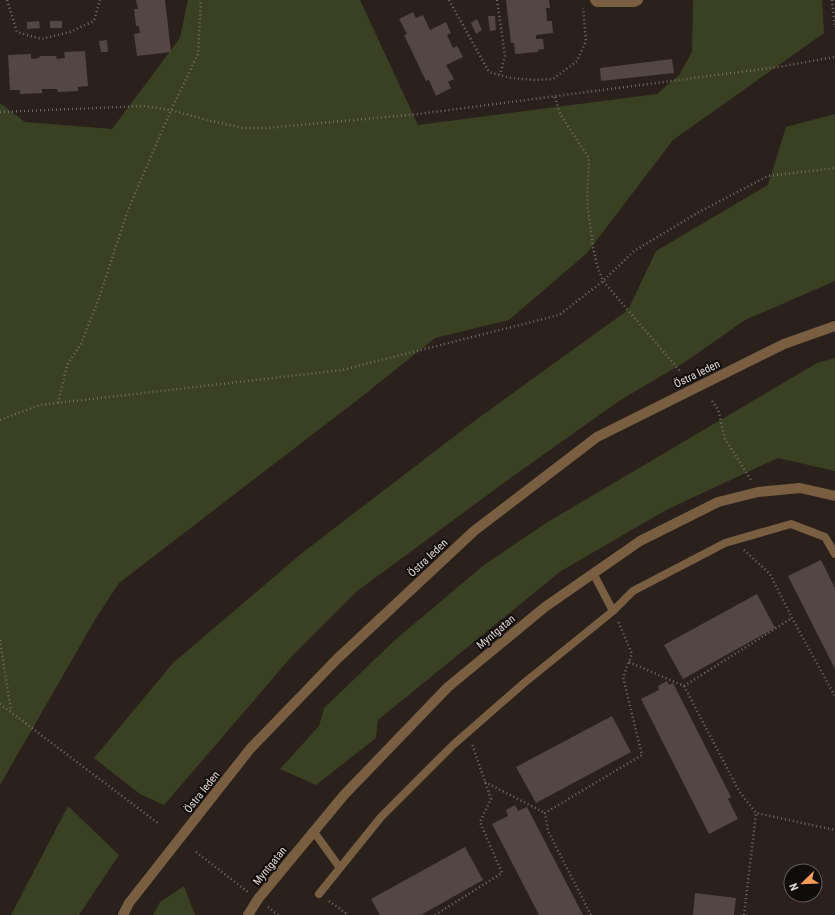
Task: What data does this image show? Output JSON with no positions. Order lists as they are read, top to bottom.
{
  "streets": {
    "street": ["Östra leden", "Myntgatan"]
  },
  "north": "bottom left"
}
